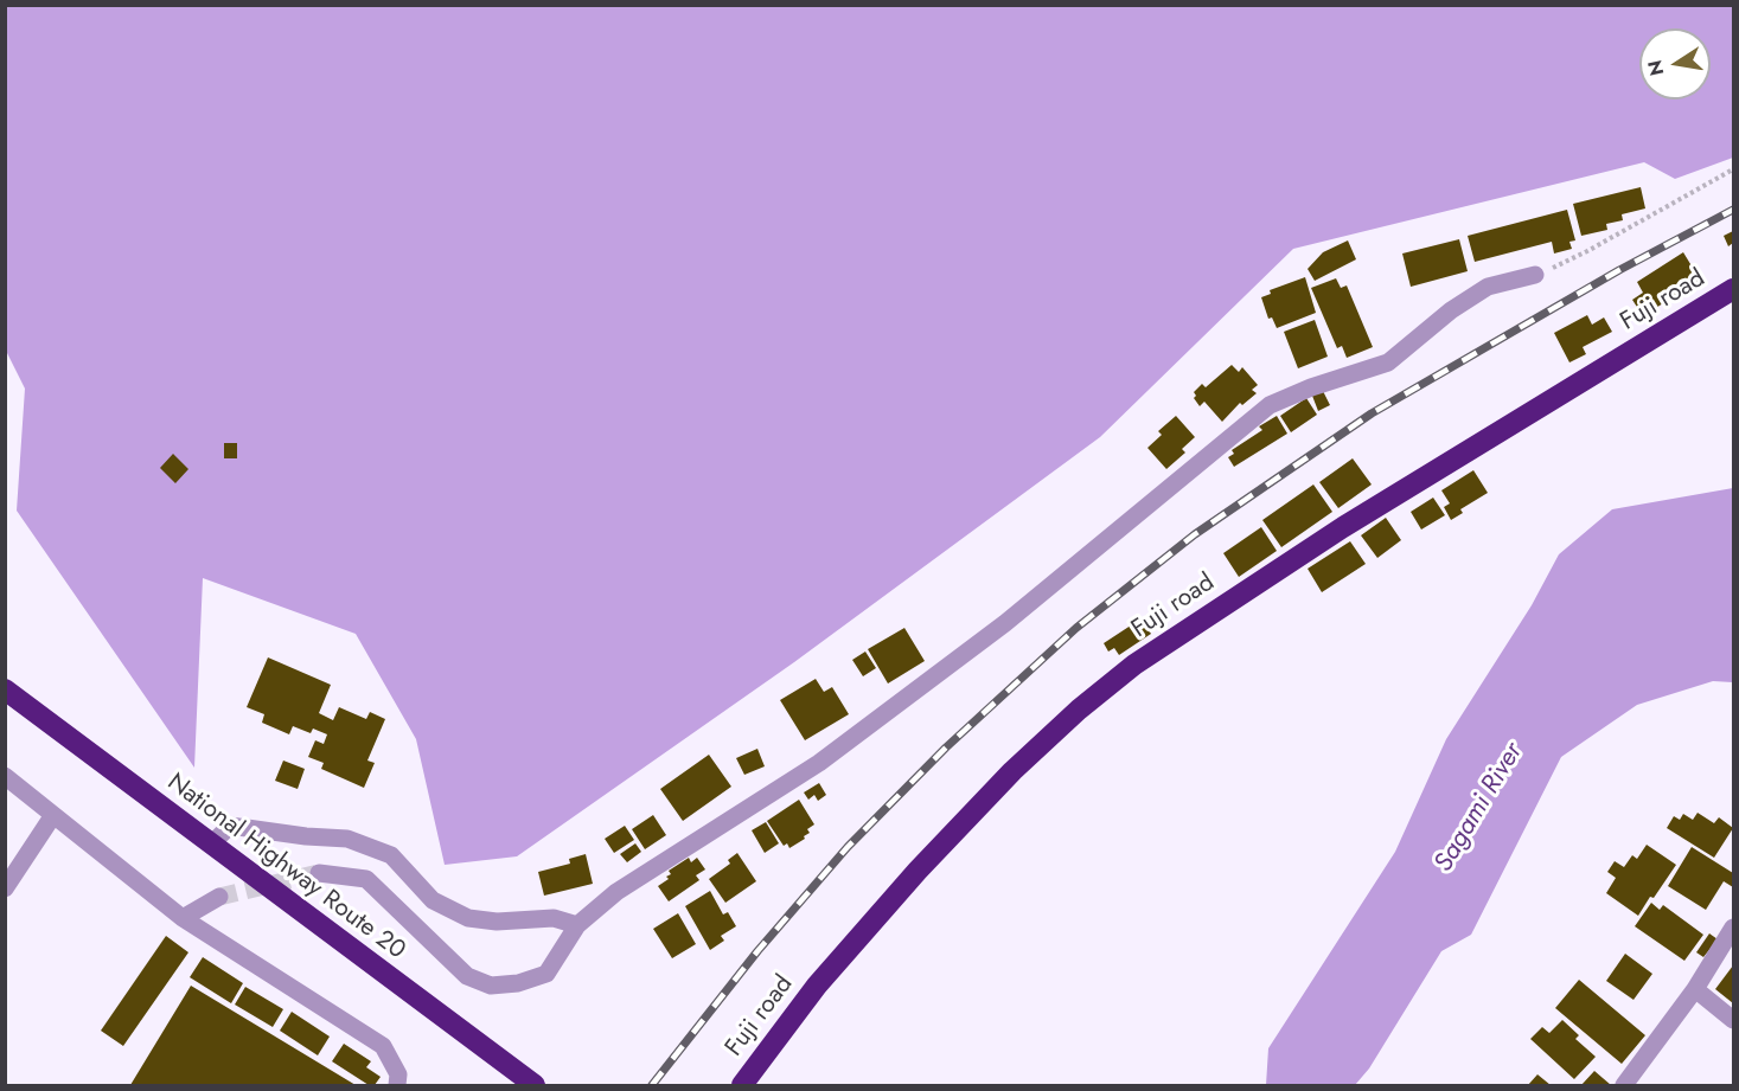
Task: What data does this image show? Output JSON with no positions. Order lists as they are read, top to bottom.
{
  "streets": {
    "highway": ["Fuji road", "National Highway Route 20"]
  },
  "water": ["Sagami River"],
  "north": "left"
}
